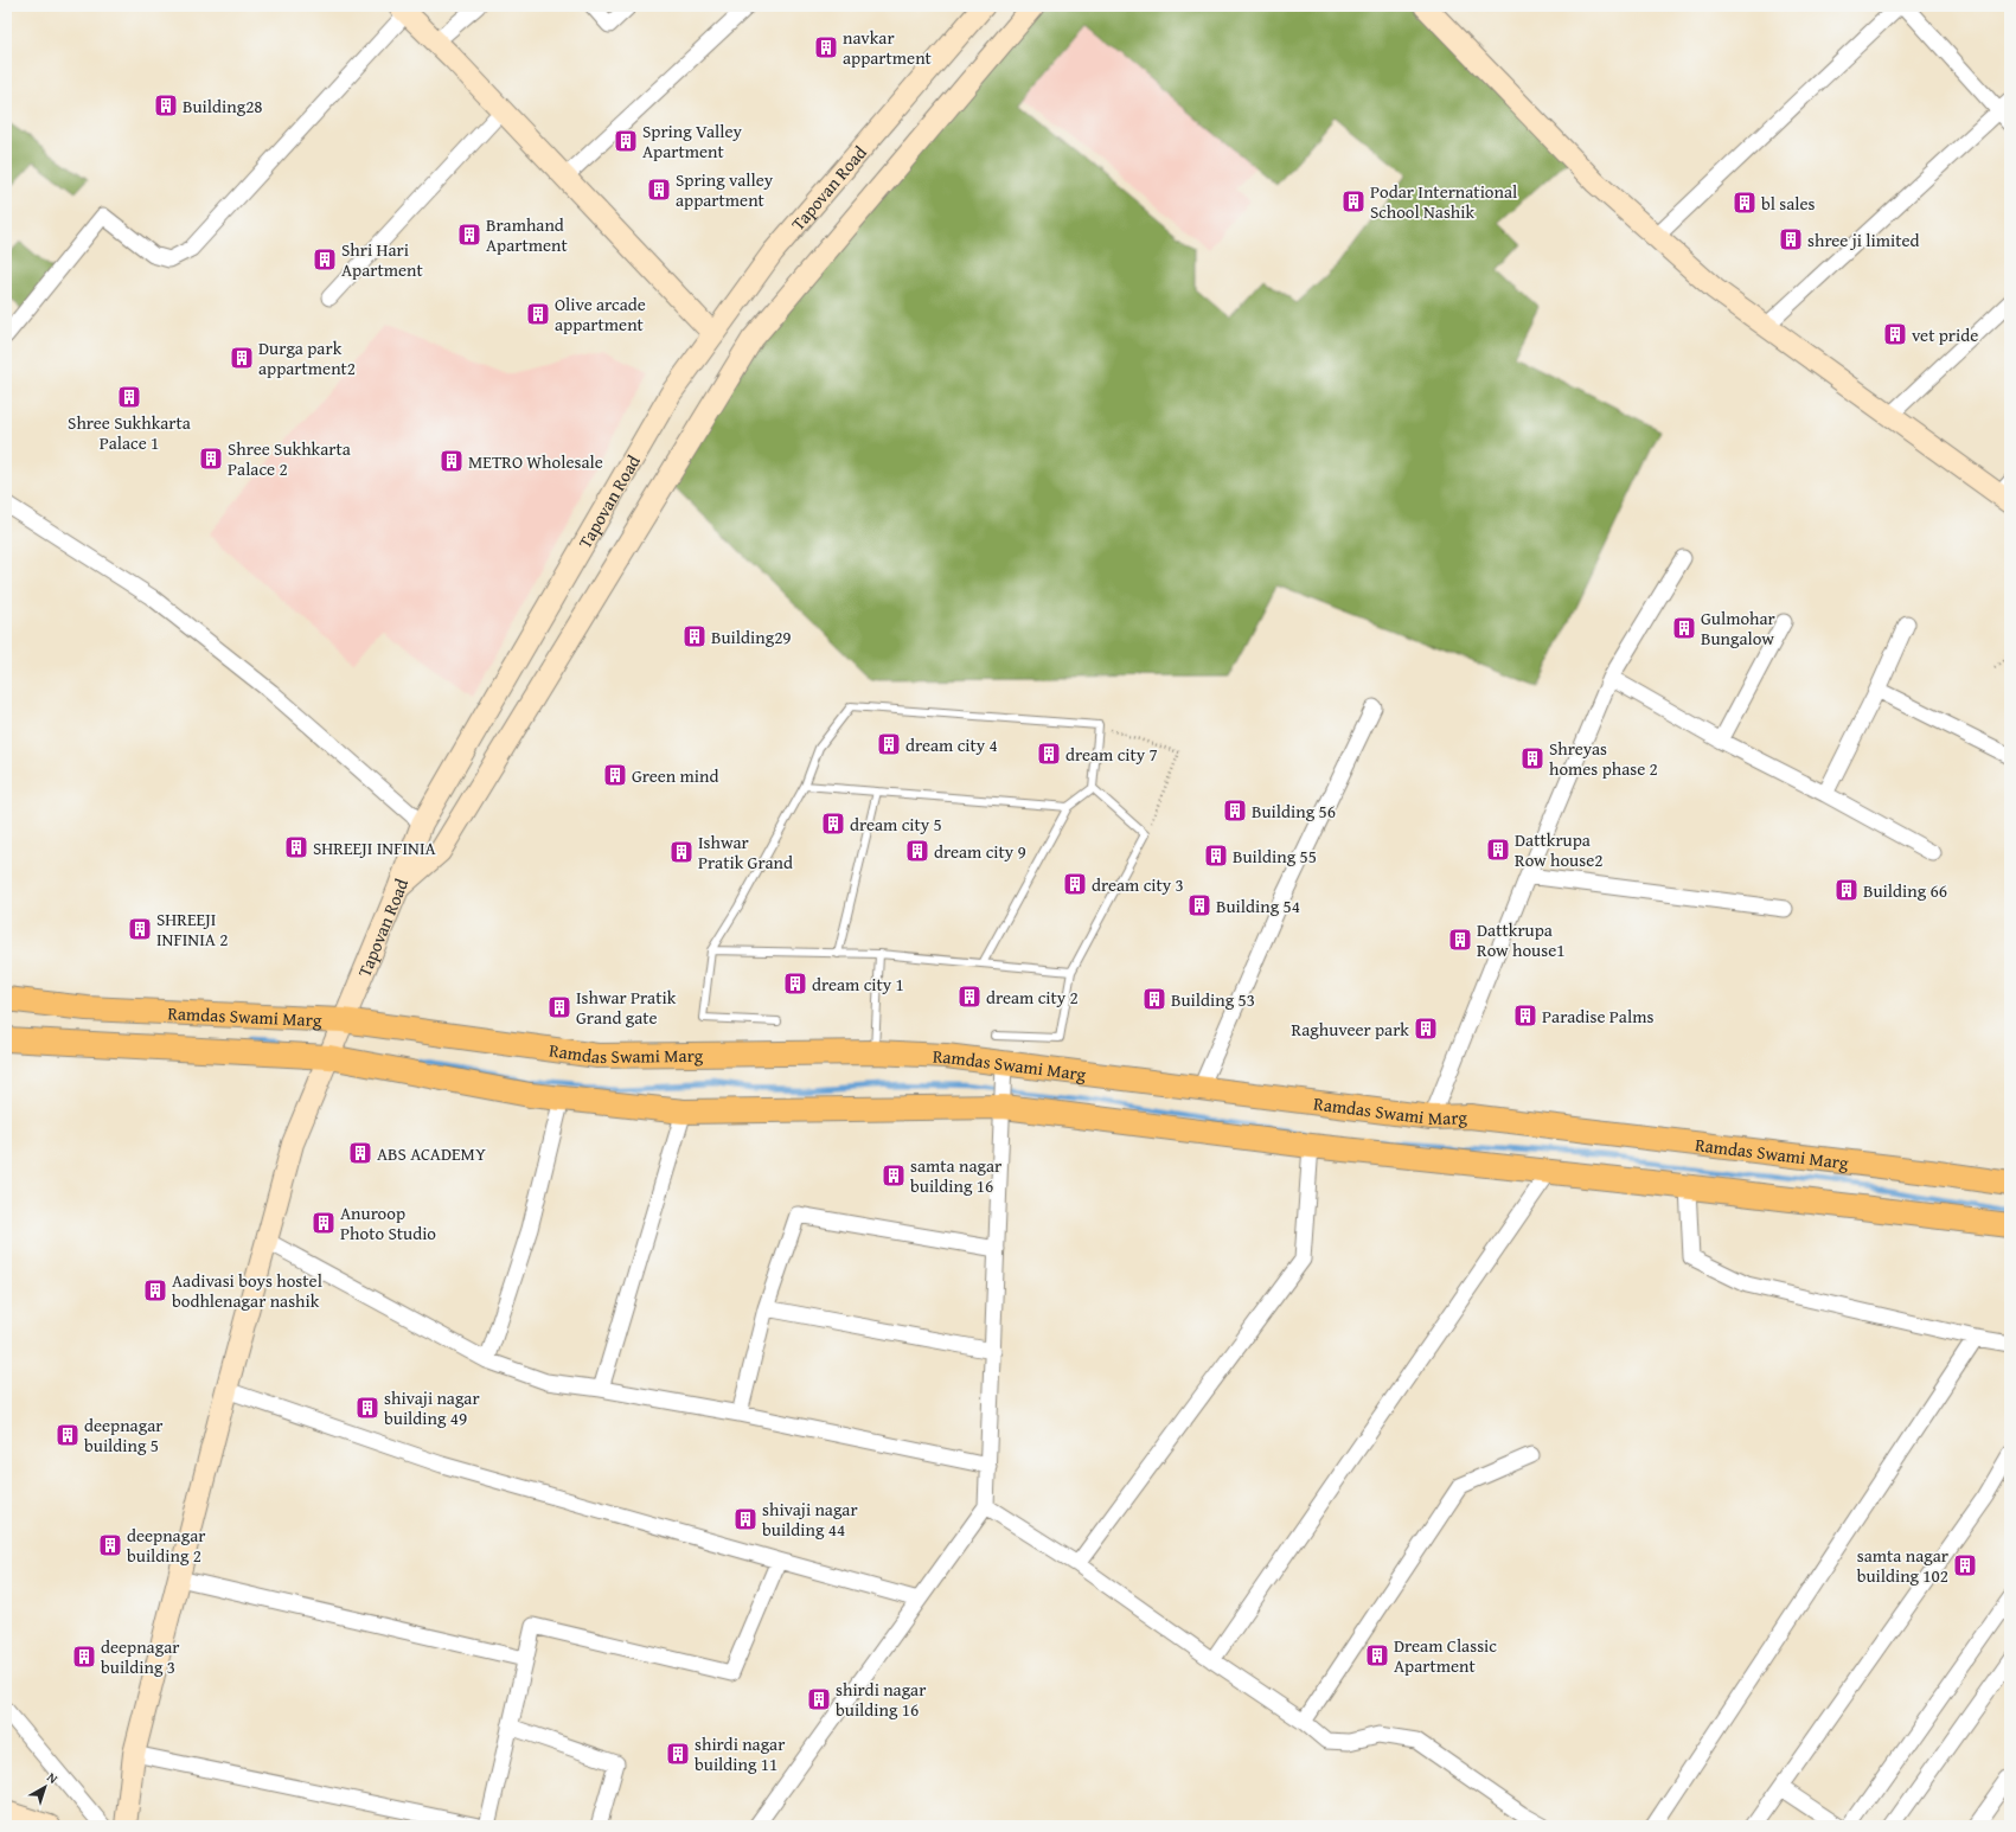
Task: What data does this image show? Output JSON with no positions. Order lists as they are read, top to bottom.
{
  "streets": {
    "main road": ["Tapovan Road", "Ramdas Swami Marg"]
  },
  "crossings": [
    ["Tapovan Road", "Ramdas Swami Marg"]
  ],
  "places": {
    "building": [
      "navkar appartment",
      "Building28",
      "Spring Valley Apartment",
      "Spring valley appartment",
      "Podar International School Nashik",
      "bl sales",
      "Bramhand Apartment",
      "shree ji limited",
      "Shri Hari Apartment",
      "Olive arcade appartment",
      "vet pride",
      "Durga park appartment2",
      "Shree Sukhkarta Palace 1",
      "Shree Sukhkarta Palace 2",
      "METRO Wholesale",
      "Gulmohar Bungalow",
      "Building29",
      "dream city 4",
      "dream city 7",
      "Shreyas homes phase 2",
      "Green mind",
      "Building 56",
      "dream city 5",
      "SHREEJI INFINIA",
      "Dattkrupa Row house2",
      "dream city 9",
      "Ishwar Pratik Grand",
      "Building 55",
      "dream city 3",
      "Building 66",
      "Building 54",
      "SHREEJI INFINIA 2",
      "Dattkrupa Row house1",
      "dream city 1",
      "dream city 2",
      "Building 53",
      "Ishwar Pratik Grand gate",
      "Paradise Palms",
      "Raghuveer park",
      "ABS ACADEMY",
      "samta nagar building 16",
      "Anuroop Photo Studio",
      "Aadivasi boys hostel bodhlenagar nashik",
      "shivaji nagar building 49",
      "deepnagar building 5",
      "shivaji nagar building 44",
      "deepnagar building 2",
      "samta nagar building 102",
      "Dream Classic Apartment",
      "deepnagar building 3",
      "shirdi nagar building 16",
      "shirdi nagar building 11"
    ]
  },
  "north": "top right"
}
